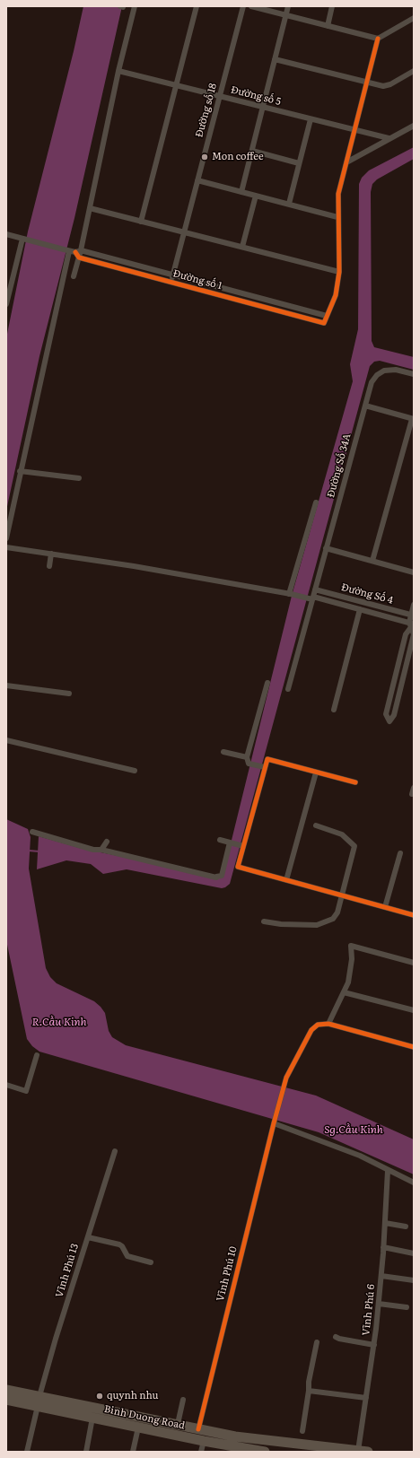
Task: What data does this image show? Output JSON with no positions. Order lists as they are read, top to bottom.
{
  "streets": {
    "highway": ["Binh Duong Road"],
    "street": [
      "Đường số 5",
      "Đường số 18",
      "Đường số 1",
      "Đường Số 34A",
      "Đường Số 4",
      "Vĩnh Phú 13",
      "Vĩnh Phú 10",
      "Vĩnh Phú 6"
    ]
  },
  "crossings": [
    ["Đường số 5", "Đường số 18"],
    ["Đường số 18", "Đường số 1"],
    ["Đường Số 34A", "Đường Số 4"],
    ["Vĩnh Phú 13", "Binh Duong Road"],
    ["Vĩnh Phú 10", "Binh Duong Road"],
    ["Vĩnh Phú 6", "Binh Duong Road"]
  ],
  "water": ["R.Cầu Kinh", "Sg.Cầu Kinh"],
  "places": ["Mon coffee", "quynh nhu"]
}
